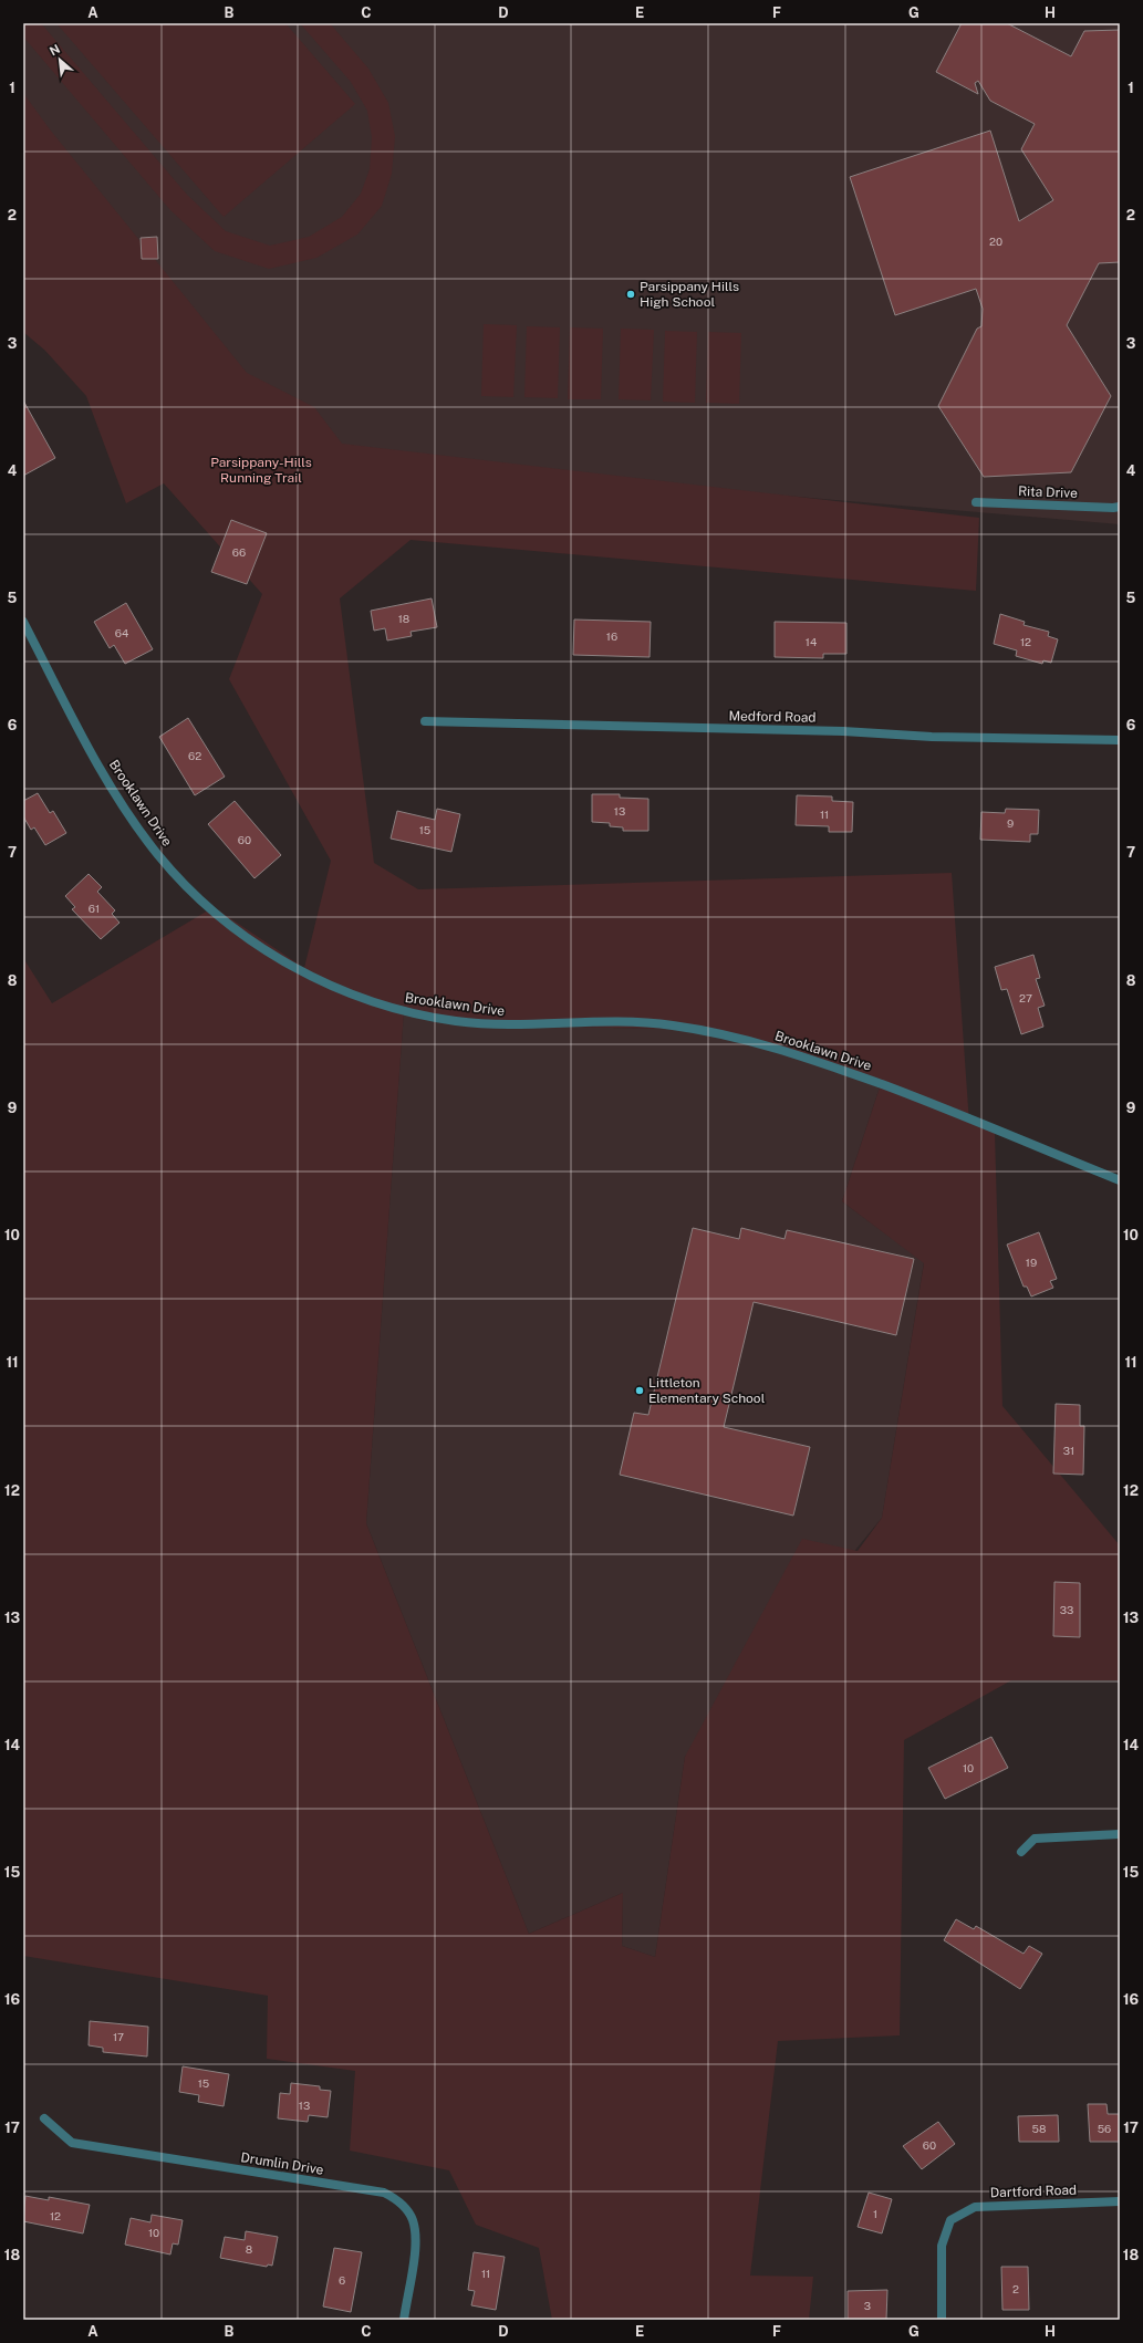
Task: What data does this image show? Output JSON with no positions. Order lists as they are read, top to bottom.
{
  "streets": {
    "street": [
      "Rita Drive",
      "Medford Road",
      "Brooklawn Drive",
      "Drumlin Drive",
      "Dartford Road"
    ]
  },
  "parks": ["Parsippany-Hills Running Trail"],
  "places": ["Parsippany Hills High School", "Littleton Elementary School"],
  "house_numbers": [
    "20",
    "66",
    "18",
    "64",
    "16",
    "14",
    "12",
    "62",
    "13",
    "11",
    "9",
    "15",
    "60",
    "61",
    "27",
    "19",
    "31",
    "33",
    "10",
    "17",
    "15",
    "13",
    "58",
    "56",
    "60",
    "1",
    "12",
    "10",
    "8",
    "11",
    "6",
    "2",
    "3"
  ],
  "north": "top left",
  "grid": {
    "columns": [
      "A",
      "B",
      "C",
      "D",
      "E",
      "F",
      "G",
      "H"
    ],
    "rows": [
      "1",
      "2",
      "3",
      "4",
      "5",
      "6",
      "7",
      "8",
      "9",
      "10",
      "11",
      "12",
      "13",
      "14",
      "15",
      "16",
      "17",
      "18"
    ]
  }
}
